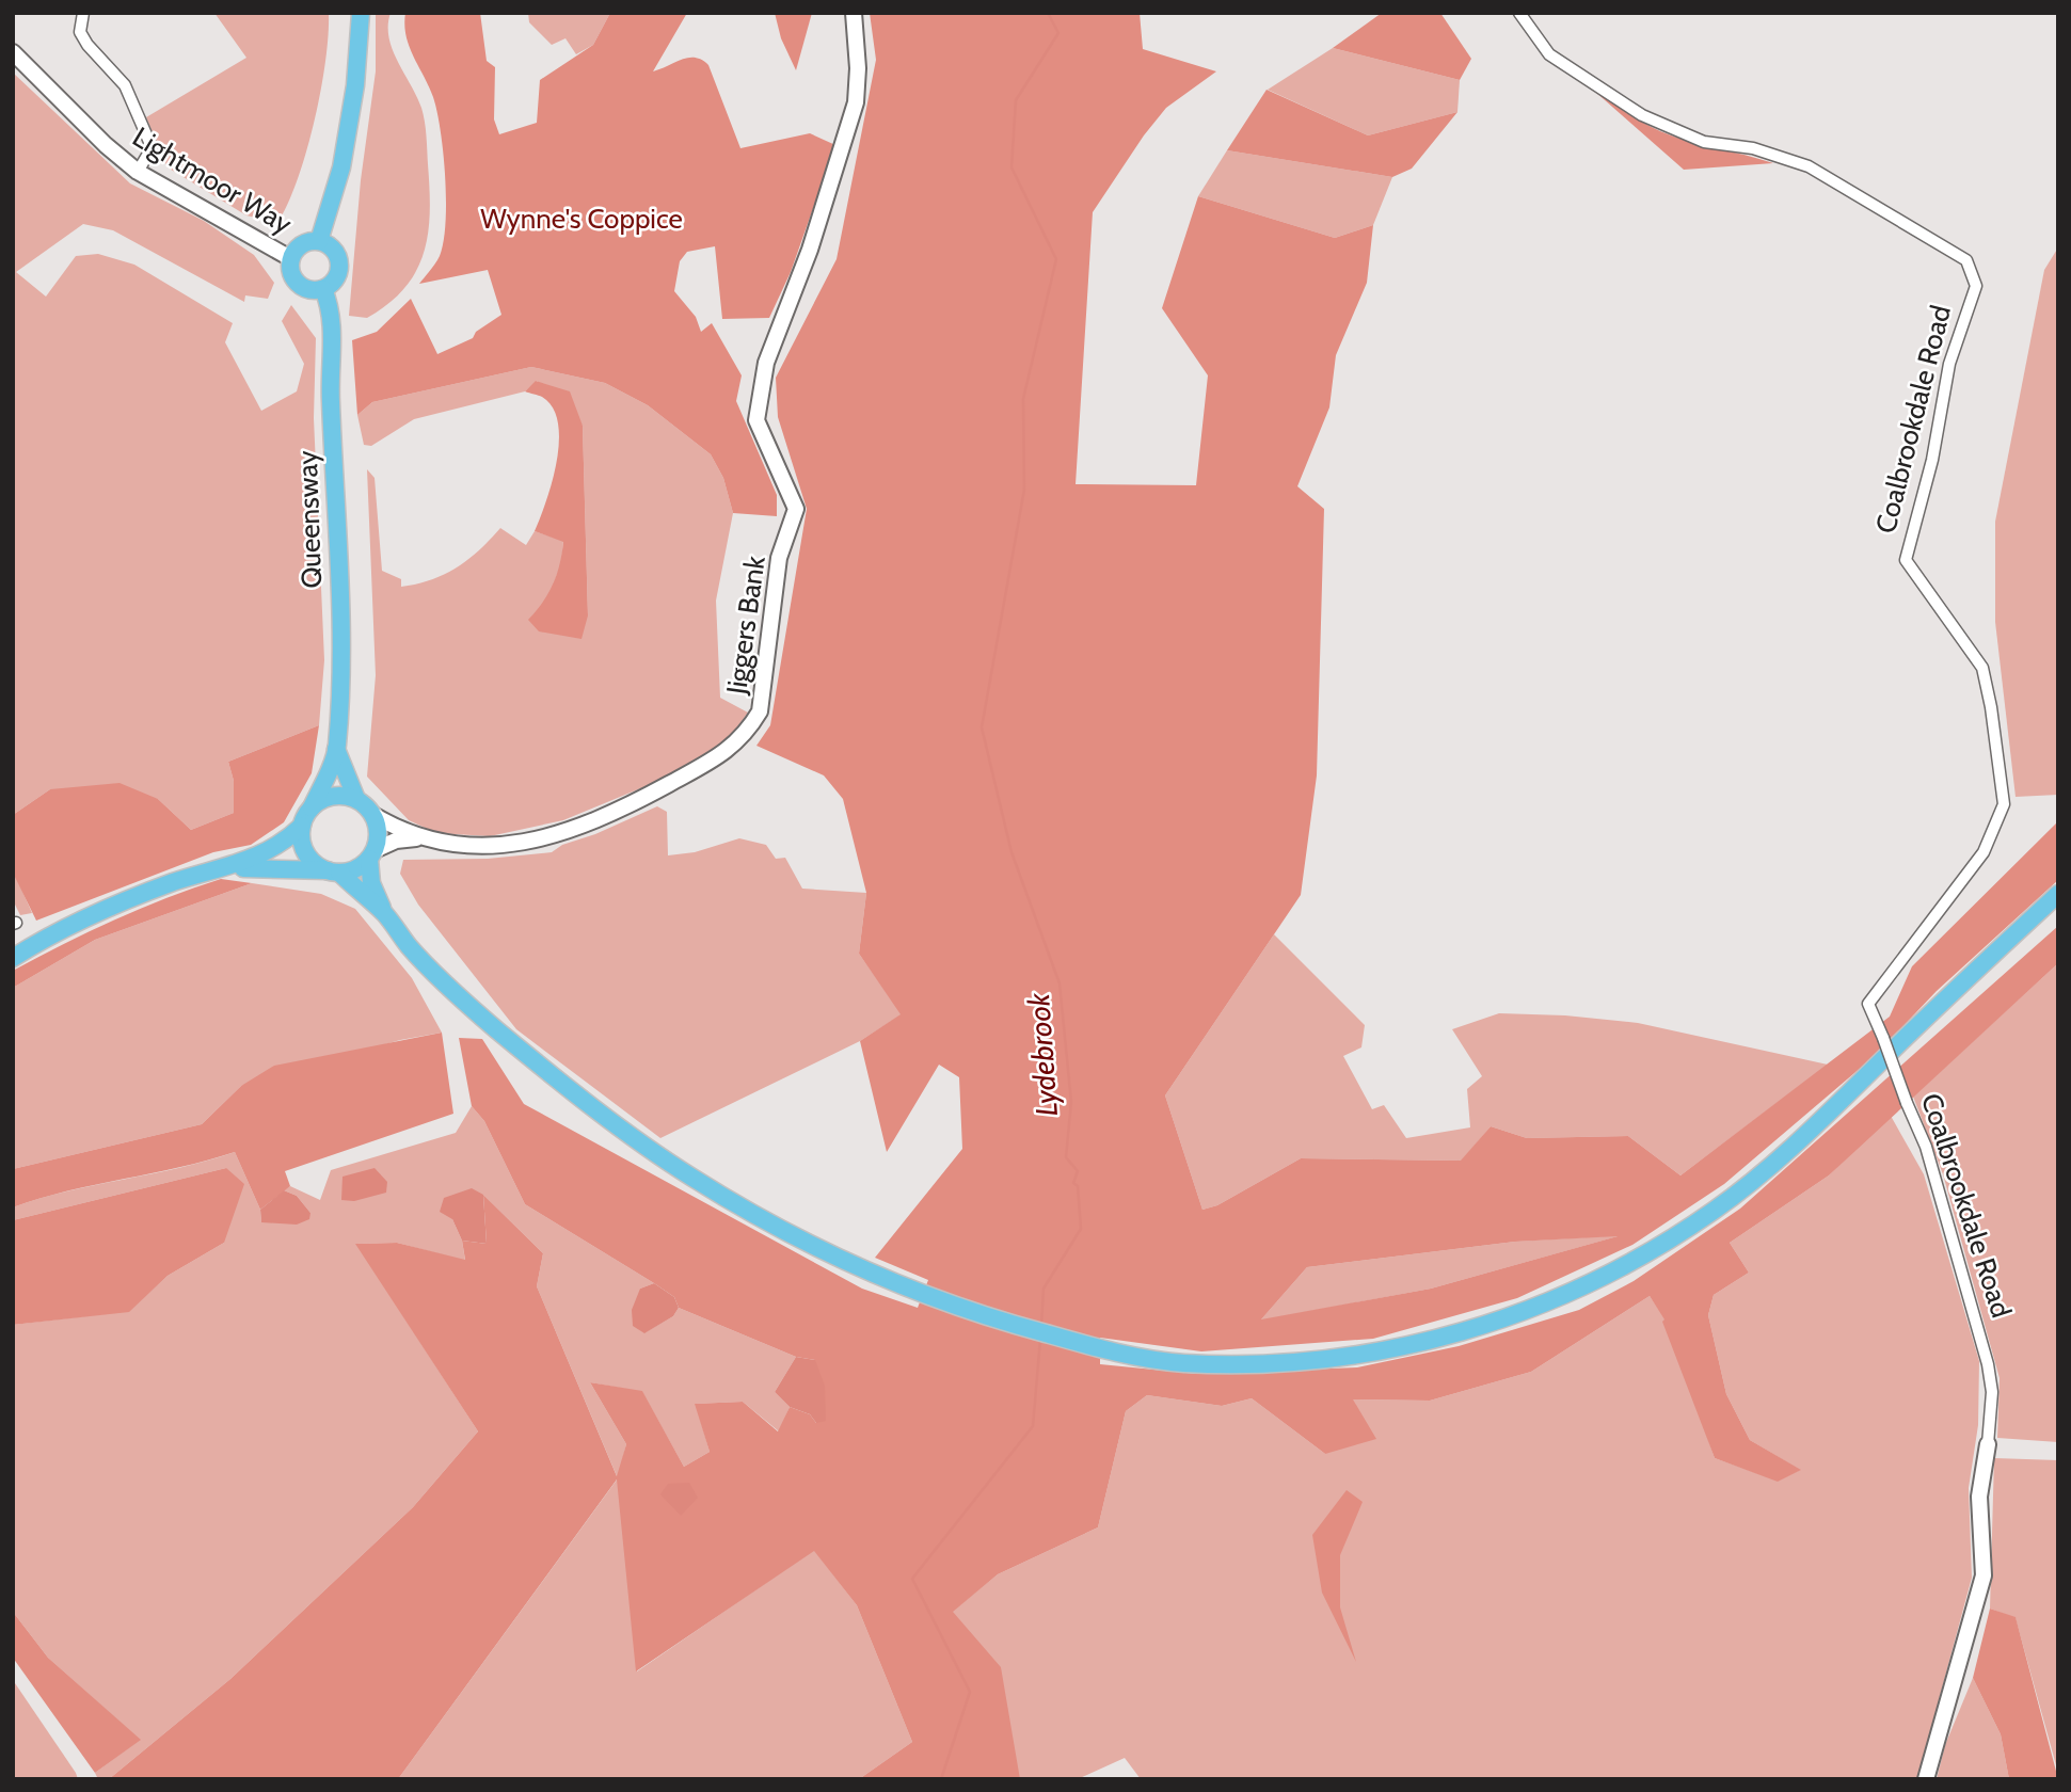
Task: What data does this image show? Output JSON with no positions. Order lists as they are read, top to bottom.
{
  "streets": {
    "main road": ["Queensway"],
    "street": ["Lightmoor Way", "Coalbrookdale Road", "Jiggers Bank"]
  },
  "crossings": [
    ["Lightmoor Way", "Queensway"],
    ["Queensway", "Jiggers Bank"]
  ],
  "water": ["Lydebrook"],
  "parks": ["Wynne's Coppice"]
}
